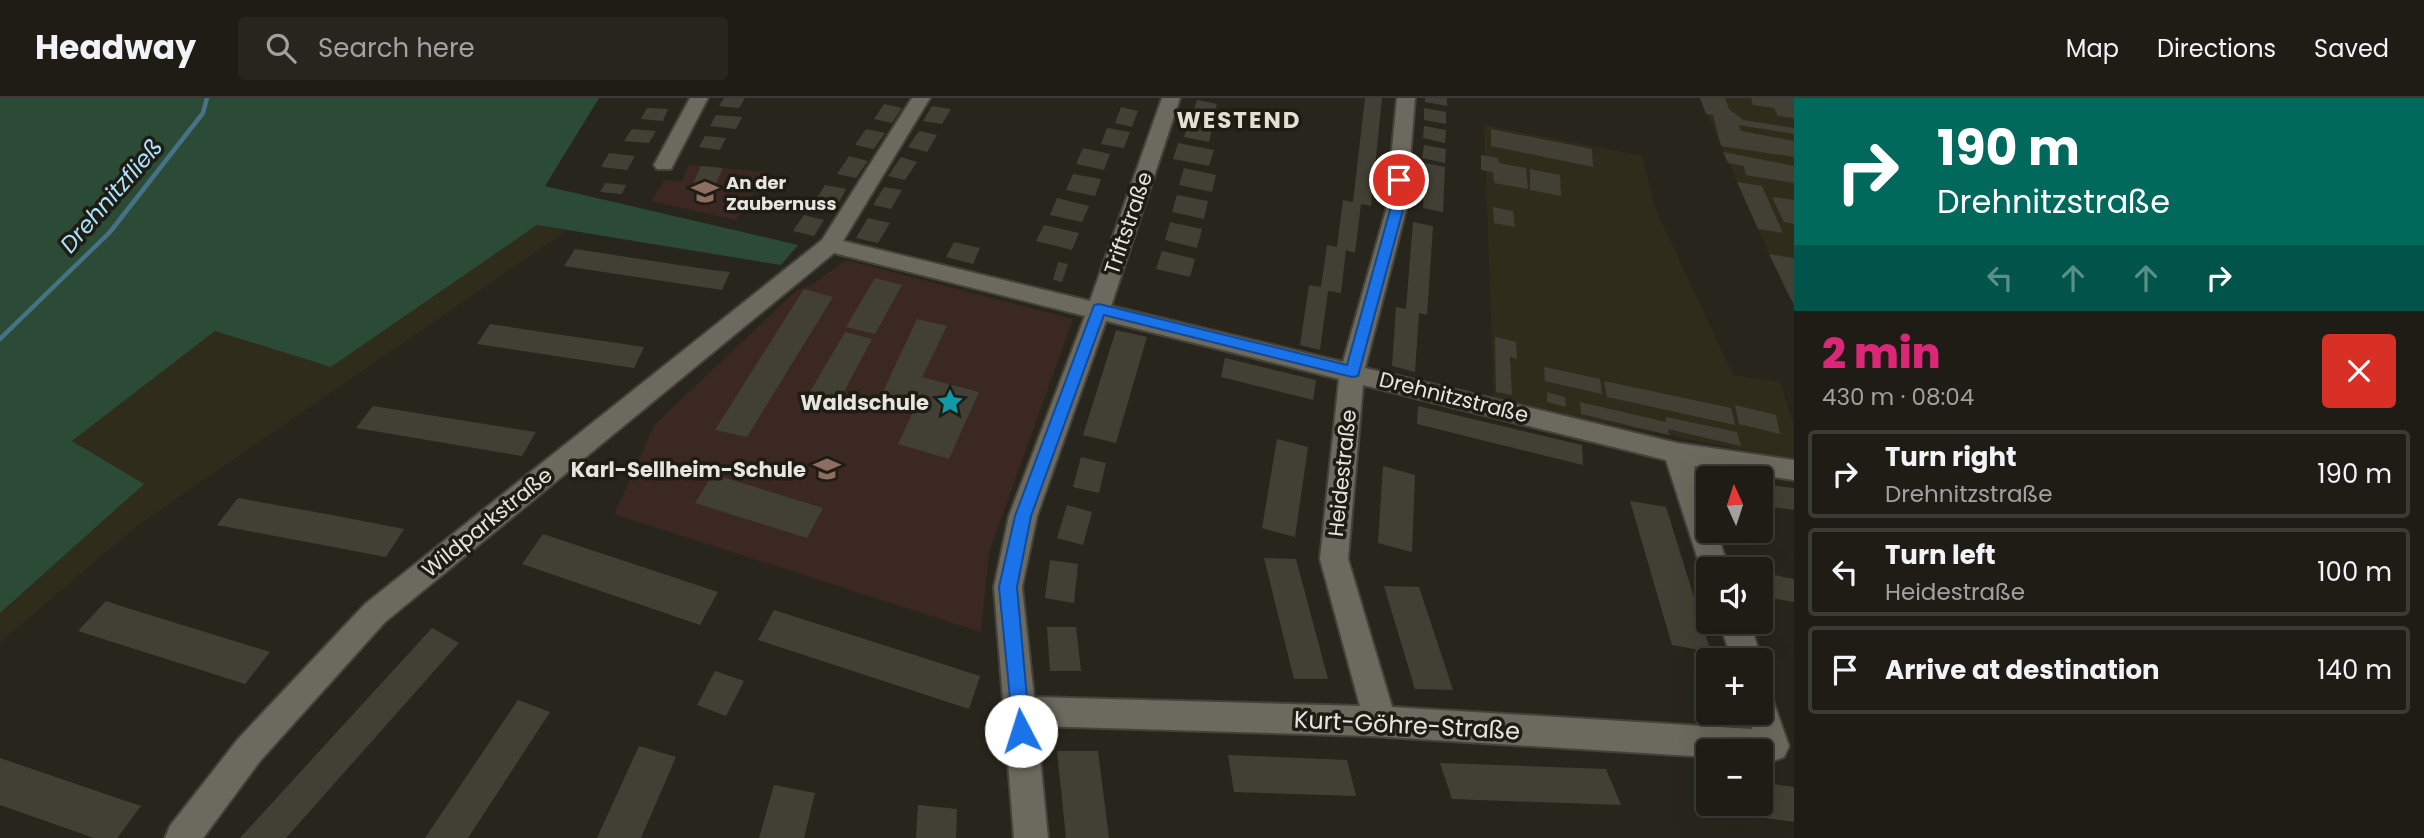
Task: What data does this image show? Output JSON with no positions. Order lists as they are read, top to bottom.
{
  "streets": {
    "street": [
      "Triftstraße",
      "Drehnitzstraße",
      "Heidestraße",
      "Wildparkstraße",
      "Kurt-Göhre-Straße"
    ]
  },
  "crossings": [
    ["Triftstraße", "Drehnitzstraße"],
    ["Triftstraße", "Kurt-Göhre-Straße"],
    ["Drehnitzstraße", "Heidestraße"],
    ["Drehnitzstraße", "Wildparkstraße"],
    ["Heidestraße", "Kurt-Göhre-Straße"]
  ],
  "districts": ["WESTEND"],
  "water": ["Drehnitzfließ"],
  "places": {
    "school or university": ["An der Zaubernuss", "Karl-Sellheim-Schule"],
    "place": ["Waldschule"]
  },
  "north": "top",
  "page": {
    "header": "Headway",
    "search": "Search here",
    "nav": ["Map", "Directions", "Saved"],
    "turn": ["190 m", "Drehnitzstraße"],
    "heading": ["2 min", "430 m · 08:04"],
    "list": [
      {
        "name": "Turn right",
        "note": "Drehnitzstraße",
        "value": "190 m"
      },
      {
        "name": "Turn left",
        "note": "Heidestraße",
        "value": "100 m"
      },
      {
        "name": "Arrive at destination",
        "value": "140 m"
      }
    ],
    "map_buttons": ["+", "−"]
  }
}
